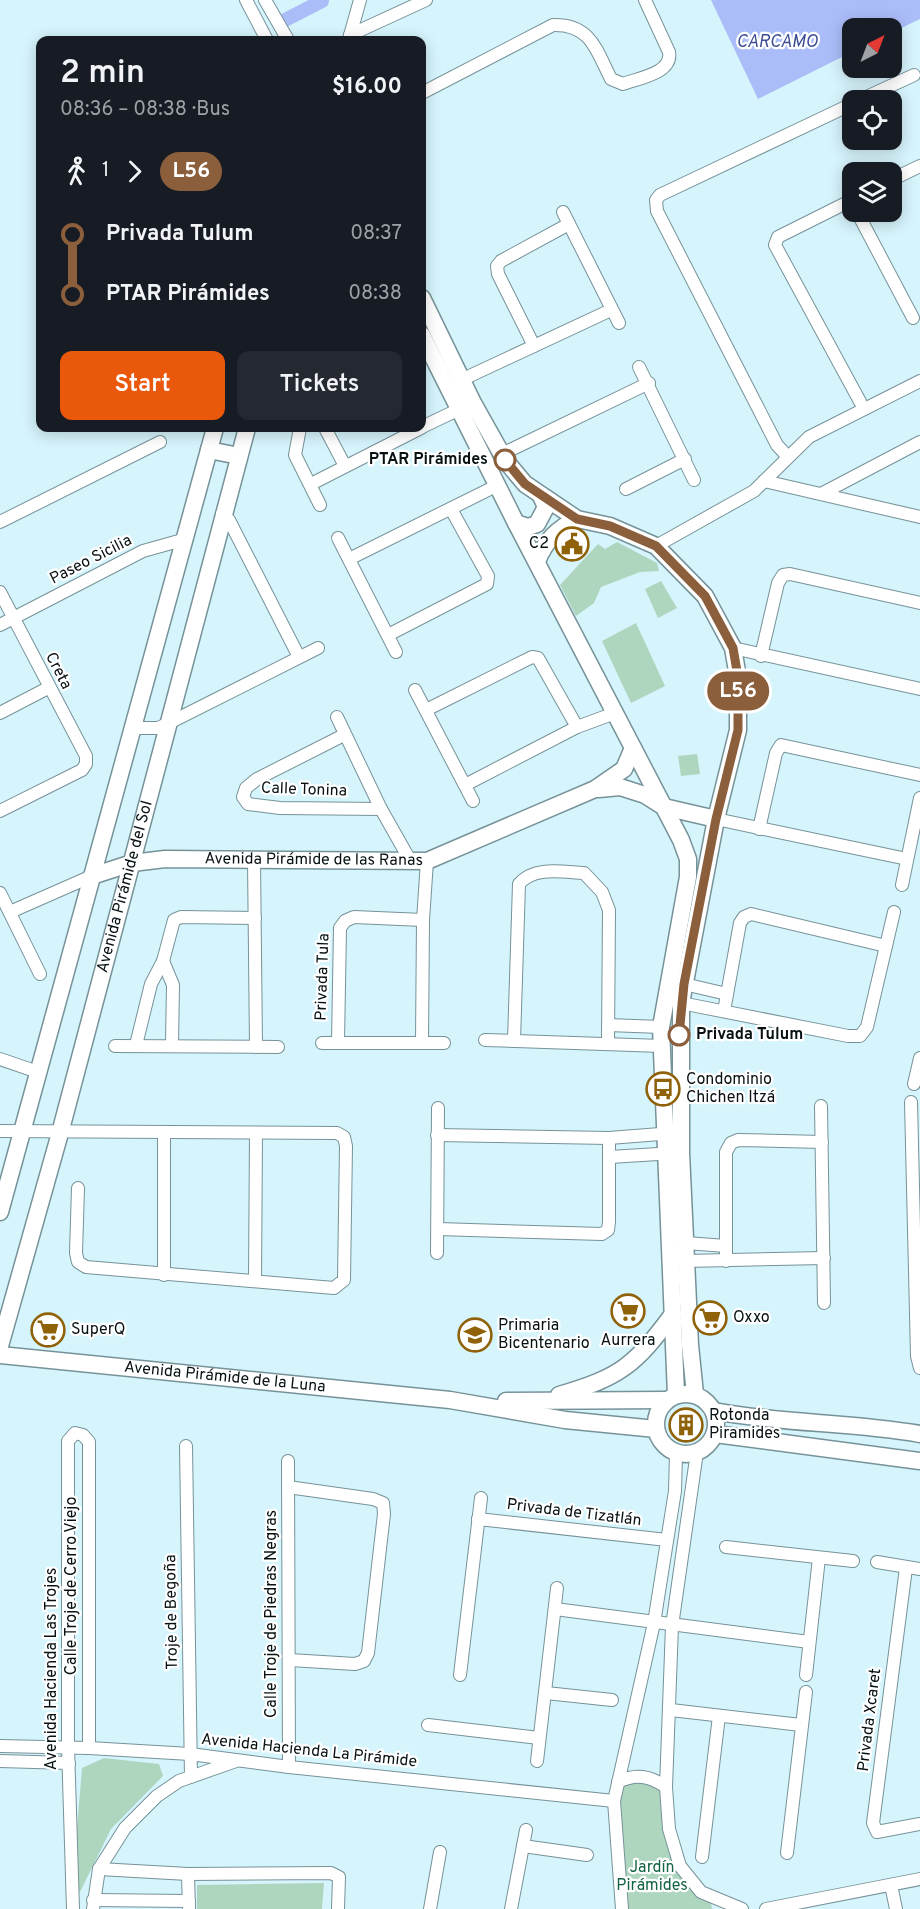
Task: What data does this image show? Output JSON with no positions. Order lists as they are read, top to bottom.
{
  "streets": {
    "street": [
      "Paseo Sicilia",
      "Creta",
      "Calle Tonina",
      "Avenida Pirámide de las Ranas",
      "Avenida Pirámide del Sol",
      "Privada Tula",
      "Avenida Pirámide de la Luna",
      "Privada de Tizatlán",
      "Calle Troje de Cerro Viejo",
      "Troje de Begoña",
      "Calle Troje de Piedras Negras",
      "Avenida Hacienda Las Trojes",
      "Privada Xcaret",
      "Avenida Hacienda La Pirámide"
    ]
  },
  "crossings": [
    ["Paseo Sicilia", "Creta"],
    ["Paseo Sicilia", "Avenida Pirámide del Sol"],
    ["Calle Tonina", "Avenida Pirámide de las Ranas"],
    ["Avenida Pirámide de las Ranas", "Avenida Pirámide del Sol"],
    ["Calle Troje de Cerro Viejo", "Avenida Hacienda Las Trojes"],
    ["Calle Troje de Cerro Viejo", "Avenida Hacienda La Pirámide"],
    ["Troje de Begoña", "Avenida Hacienda La Pirámide"],
    ["Calle Troje de Piedras Negras", "Avenida Hacienda La Pirámide"],
    ["Avenida Hacienda Las Trojes", "Avenida Hacienda La Pirámide"]
  ],
  "water": ["CARCAMO"],
  "parks": ["Jardín Pirámides"],
  "places": {
    "other": ["PTAR Pirámides", "Privada Tulum"],
    "public building": ["C2"],
    "bus stop": ["Condominio Chichen Itzá"],
    "supermarket": ["Aurrera", "Oxxo", "SuperQ"],
    "school or university": ["Primaria Bicentenario"],
    "building": ["Rotonda Piramides"]
  },
  "lines": ["bus line L56"],
  "north": "top right",
  "page": {
    "on_map": "L56",
    "heading": ["2 min", "08:36 – 08:38 · Bus", "$16.00"],
    "legs": ["1", "L56"],
    "list": [
      {
        "name": "Privada Tulum",
        "value": "08:37"
      },
      {
        "name": "PTAR Pirámides",
        "value": "08:38"
      }
    ],
    "buttons": ["Start", "Tickets"]
  }
}
